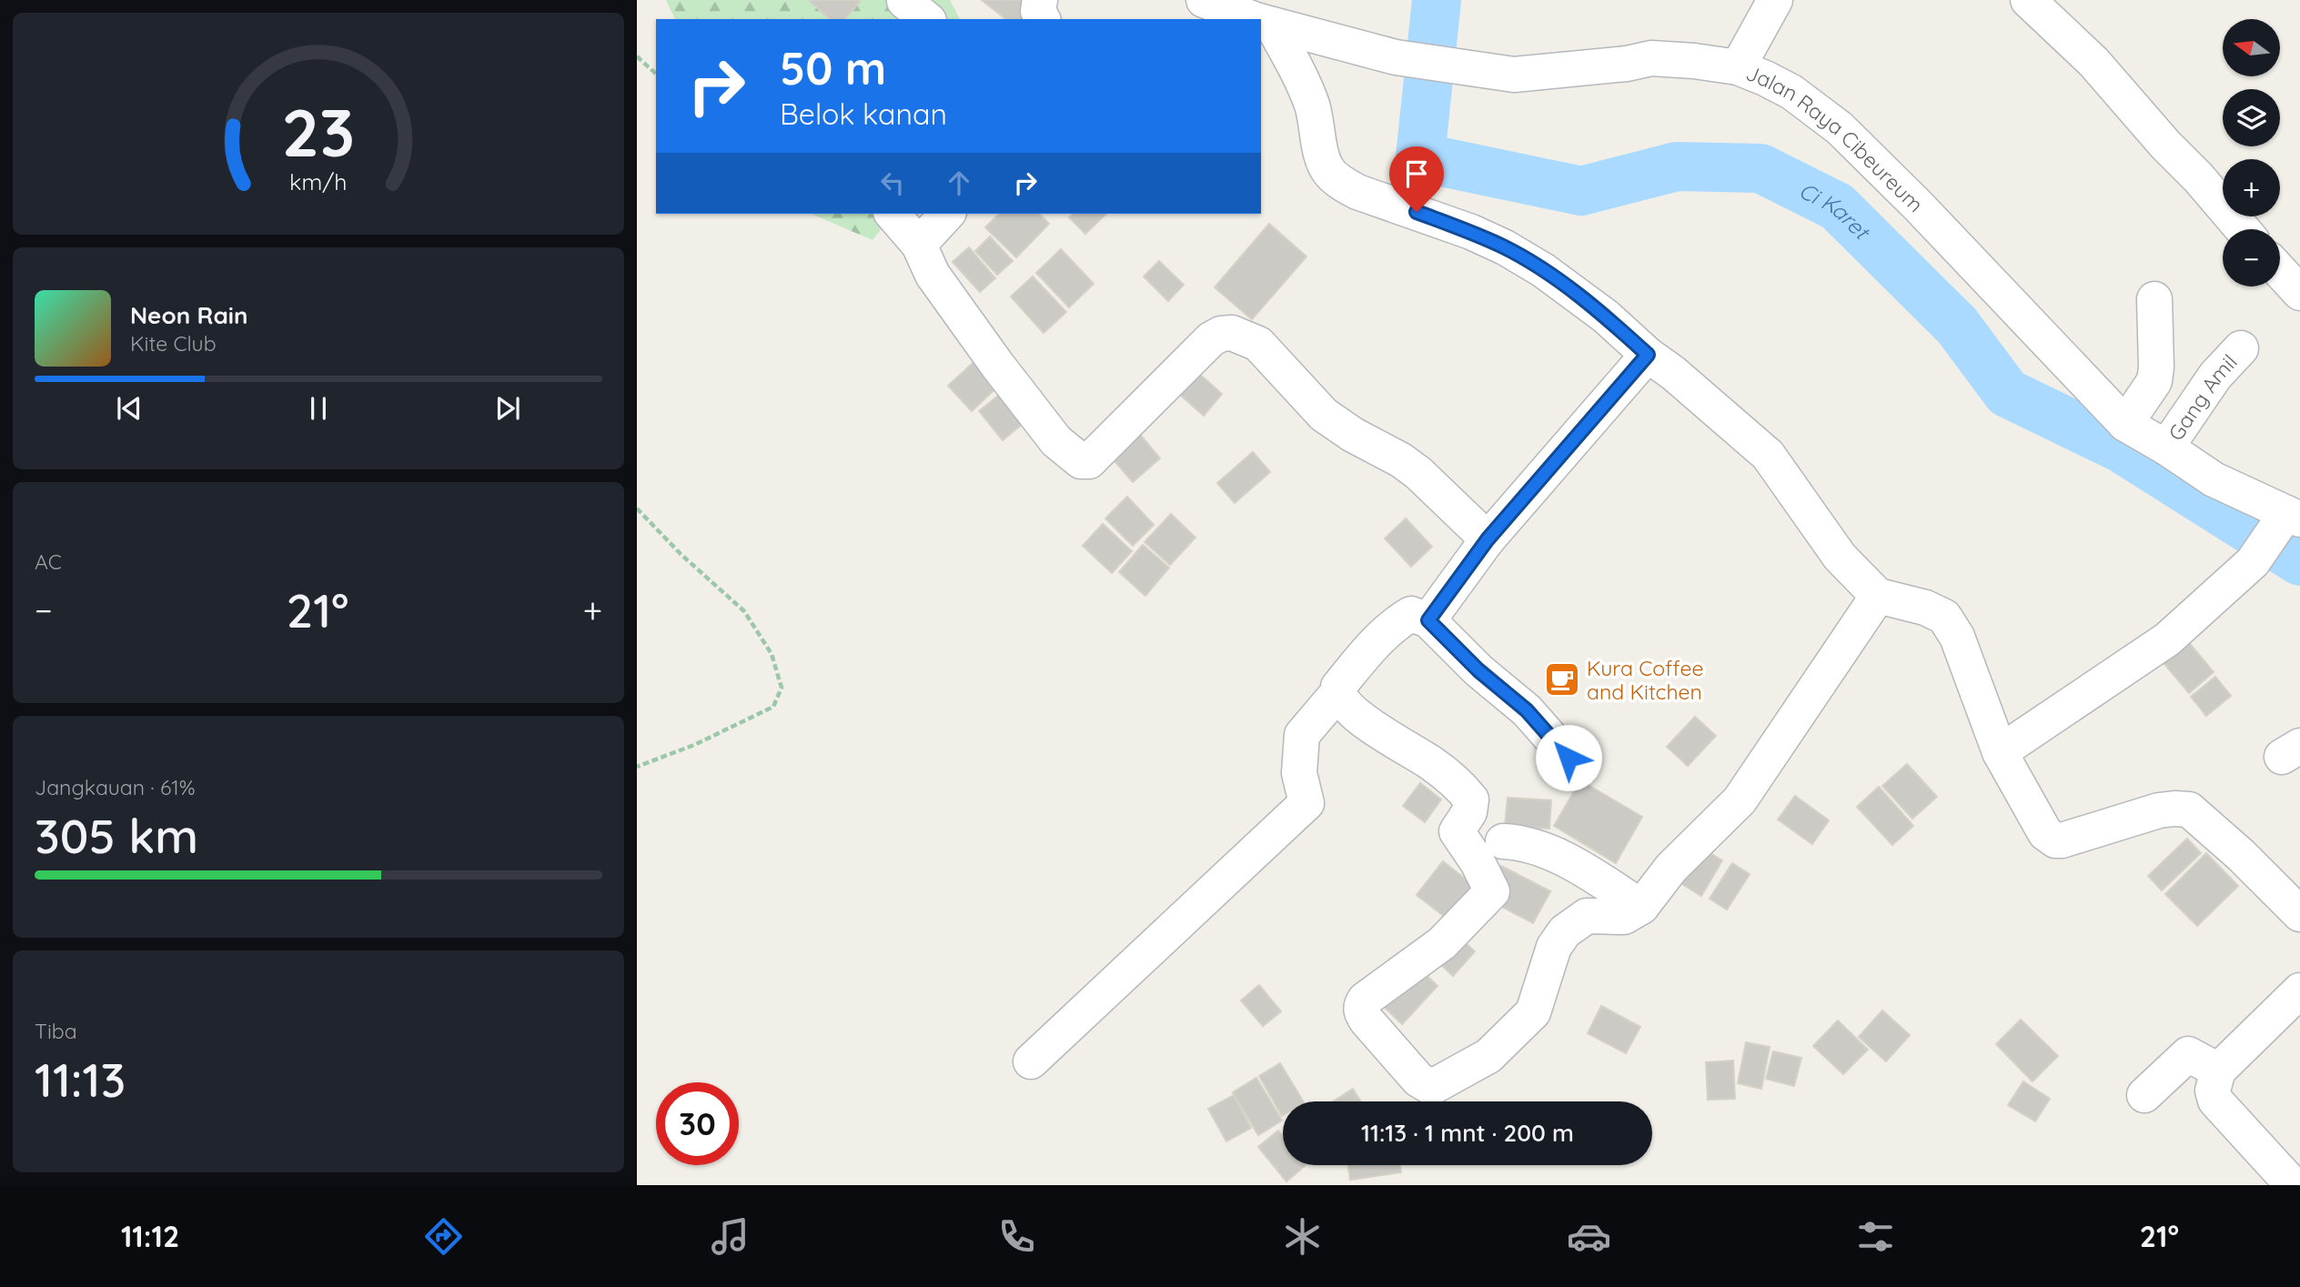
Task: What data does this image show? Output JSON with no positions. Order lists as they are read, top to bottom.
{
  "streets": {
    "street": ["Jalan Raya Cibeureum", "Gang Amil"]
  },
  "crossings": [
    ["Jalan Raya Cibeureum", "Gang Amil"]
  ],
  "water": ["Ci Karet"],
  "places": {
    "cafe": ["Kura Coffee and Kitchen"]
  },
  "north": "left",
  "page": {
    "map_buttons": ["+", "−"],
    "turn": ["50 m", "Belok kanan"],
    "song": ["Neon Rain", "Kite Club"],
    "tile": [
      "AC",
      ["Jangkauan · 61%", "305 km"],
      ["Tiba", "11:13"]
    ],
    "heat": ["−", "21°", "+"],
    "limit": "30",
    "trip": "11:13 · 1 mnt · 200 m",
    "tabs": ["11:12", "21°"],
    "gauge": ["23", "km/h"]
  }
}
